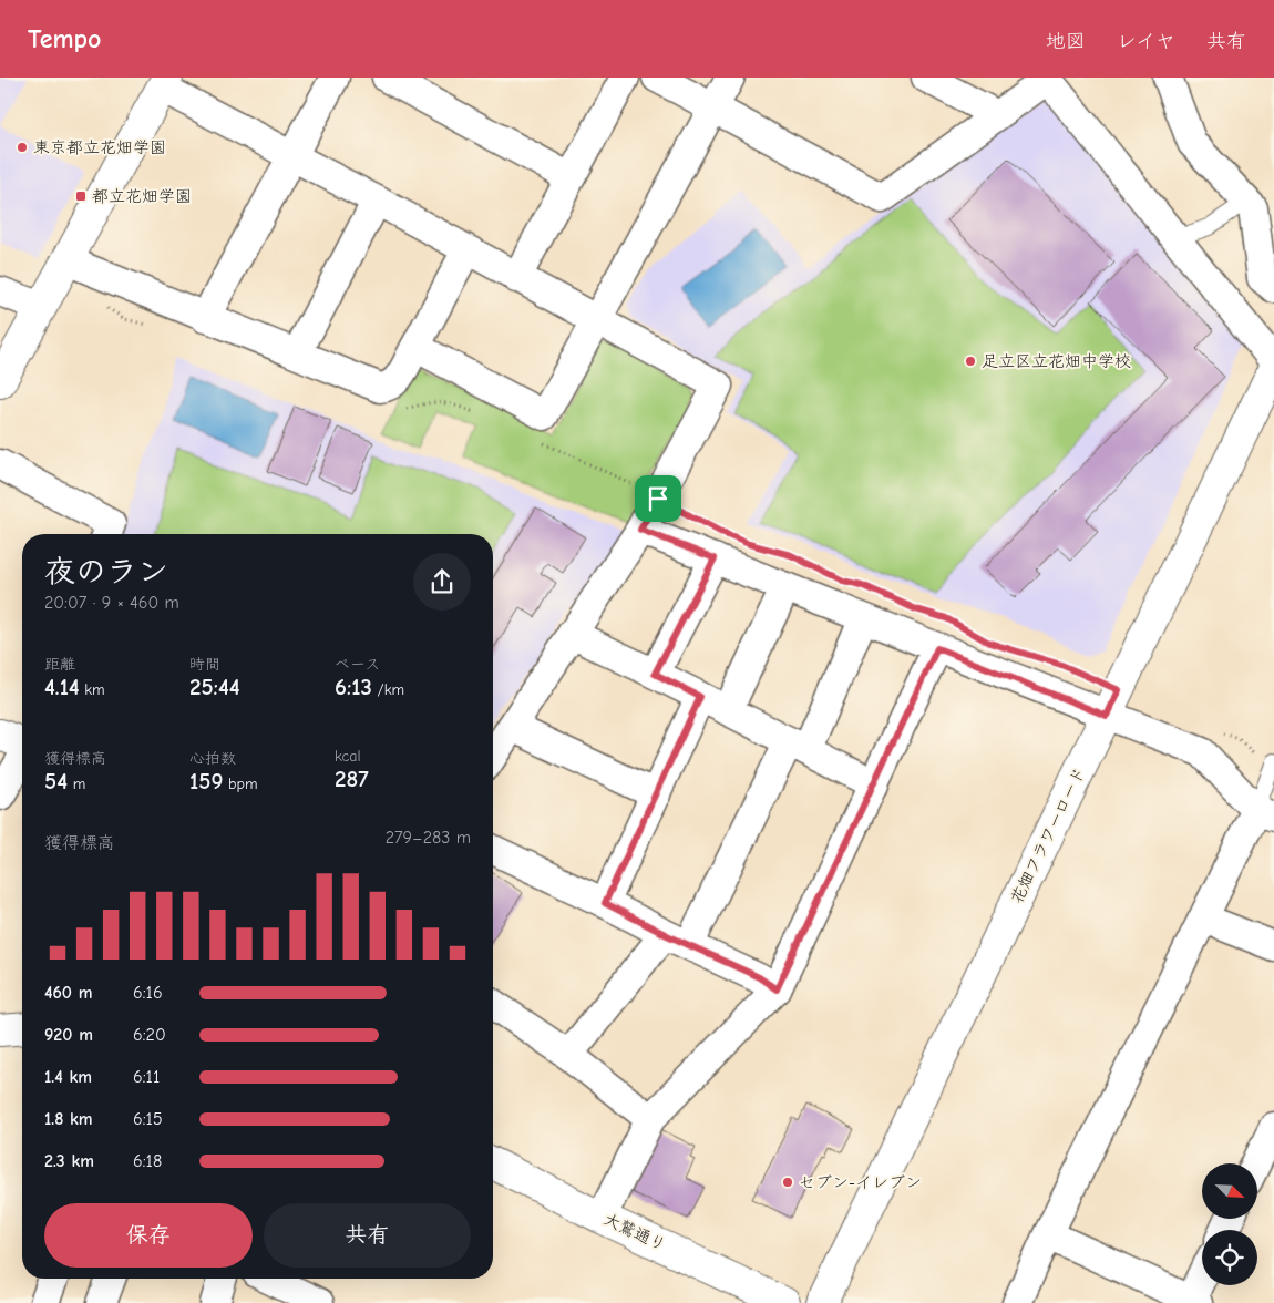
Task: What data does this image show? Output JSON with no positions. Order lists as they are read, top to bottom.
{
  "streets": {
    "street": ["花畑フラワーロード", "大鷲通り"]
  },
  "places": {
    "other": ["東京都立花畑学園", "足立区立花畑中学校", "セブン-イレブン"],
    "transit": ["都立花畑学園"]
  },
  "north": "bottom right",
  "page": {
    "header": "Tempo",
    "nav": ["地図", "レイヤ", "共有"],
    "heading": ["夜のラン", "20:07 · 9 × 460 m"],
    "stats": [
      ["距離", "4.14 km"],
      ["時間", "25:44"],
      ["ペース", "6:13 /km"],
      ["獲得標高", "54 m"],
      ["心拍数", "159 bpm"],
      ["kcal", "287"]
    ],
    "chart": ["獲得標高", "279–283 m"],
    "list": [
      {
        "name": "460 m",
        "note": "6:16"
      },
      {
        "name": "920 m",
        "note": "6:20"
      },
      {
        "name": "1.4 km",
        "note": "6:11"
      },
      {
        "name": "1.8 km",
        "note": "6:15"
      },
      {
        "name": "2.3 km",
        "note": "6:18"
      }
    ],
    "buttons": ["保存", "共有"]
  }
}
